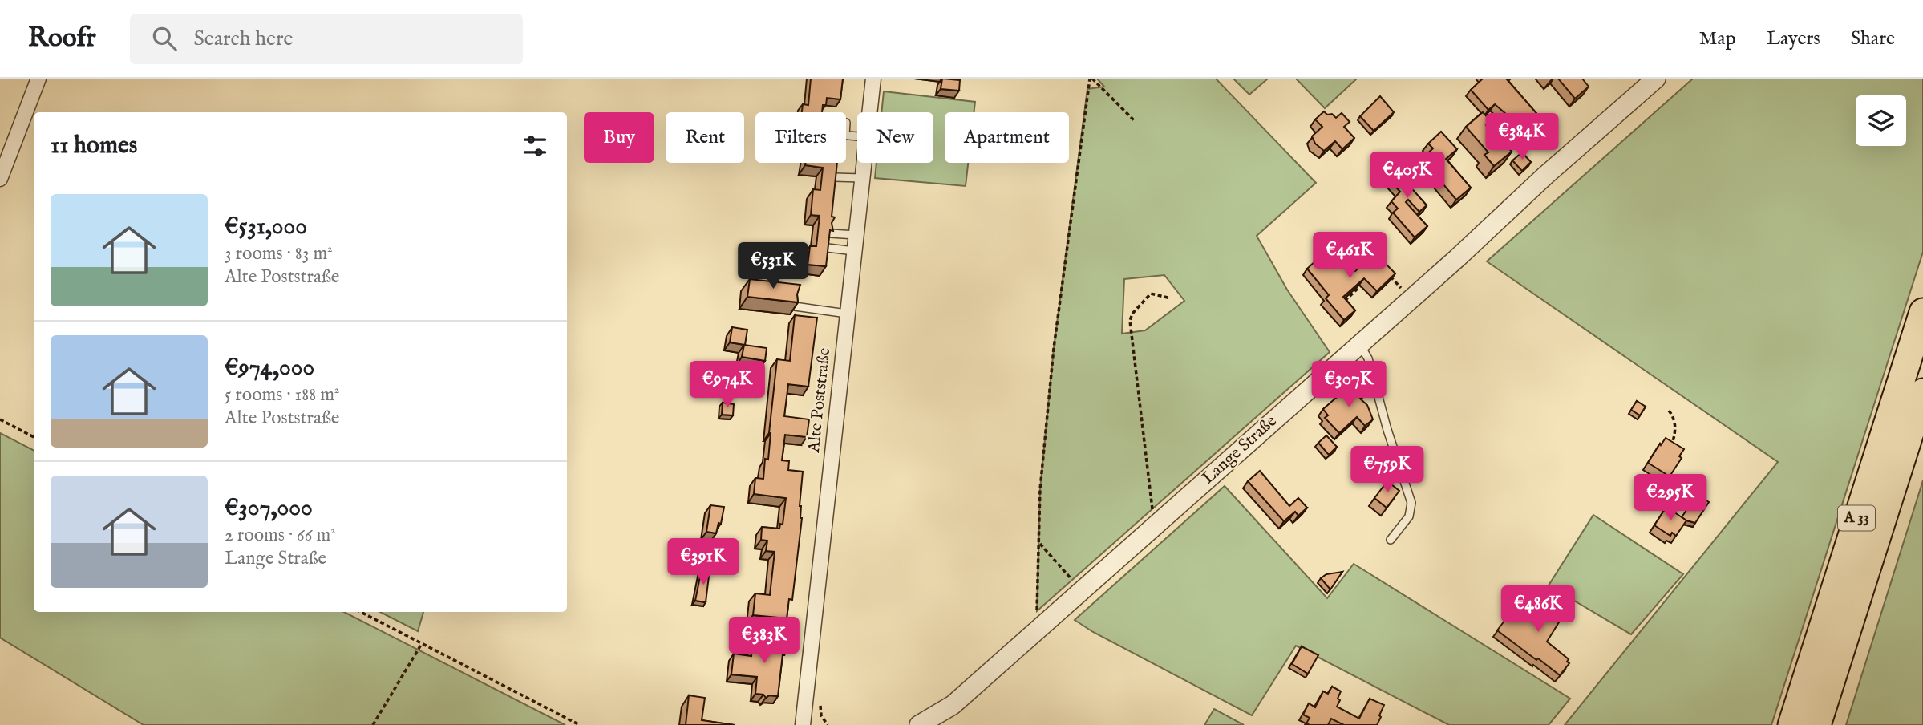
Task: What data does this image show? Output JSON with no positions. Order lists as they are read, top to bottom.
{
  "streets": {
    "highway": ["A 33"],
    "street": ["Alte Poststraße", "Lange Straße"]
  },
  "page": {
    "header": "Roofr",
    "search": "Search here",
    "nav": ["Map", "Layers", "Share"],
    "chip": [
      "Buy",
      "Rent",
      "Filters",
      "New",
      "Apartment"
    ],
    "heading": "11 homes",
    "price": [
      "€384K",
      "€405K",
      "€461K",
      "€531K",
      "€974K",
      "€307K",
      "€759K",
      "€295K",
      "€391K",
      "€486K",
      "€383K"
    ],
    "list": [
      {
        "name": "€531,000",
        "note": "3 rooms · 83 m² · Alte Poststraße"
      },
      {
        "name": "€974,000",
        "note": "5 rooms · 188 m² · Alte Poststraße"
      },
      {
        "name": "€307,000",
        "note": "2 rooms · 66 m² · Lange Straße"
      }
    ]
  }
}
